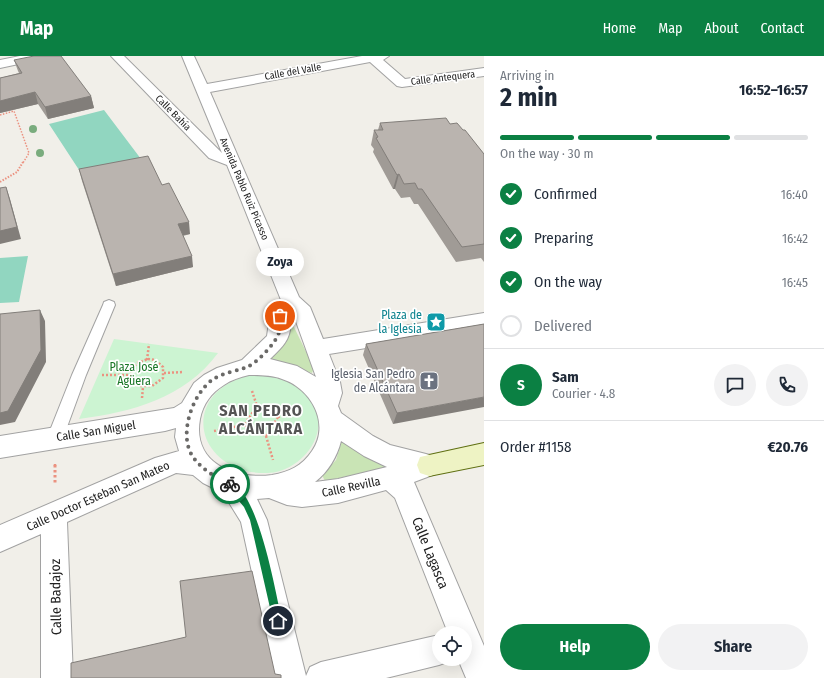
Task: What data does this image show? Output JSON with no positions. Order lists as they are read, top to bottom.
{
  "streets": {
    "street": [
      "Calle del Valle",
      "Calle Antequera",
      "Calle Bahía",
      "Avenida Pablo Ruiz Picasso",
      "Calle San Miguel",
      "Calle Revilla",
      "Calle Doctor Esteban San Mateo",
      "Calle Lagasca",
      "Calle Badajoz"
    ]
  },
  "crossings": [
    ["Calle del Valle", "Calle Antequera"],
    ["Calle del Valle", "Avenida Pablo Ruiz Picasso"],
    ["Calle Bahía", "Avenida Pablo Ruiz Picasso"],
    ["Avenida Pablo Ruiz Picasso", "Calle Revilla"],
    ["Calle Revilla", "Calle Lagasca"],
    ["Calle Doctor Esteban San Mateo", "Calle Badajoz"]
  ],
  "districts": ["SAN PEDRO ALCÁNTARA"],
  "parks": ["Plaza José Agüera"],
  "places": {
    "other": ["Zoya"],
    "place": ["Plaza de la Iglesia"],
    "church": ["Iglesia San Pedro de Alcántara"]
  },
  "page": {
    "header": "Map",
    "nav": [
      "Home",
      "Map",
      "About",
      "Contact"
    ],
    "heading": ["2 min", "Arriving in", "16:52–16:57"],
    "panel": [
      "Sam",
      "Courier · 4.8",
      "Order #1158",
      "€20.76"
    ],
    "bar": "On the way · 30 m",
    "list": [
      ["Confirmed", "16:40"],
      ["Preparing", "16:42"],
      ["On the way", "16:45"],
      "Delivered"
    ],
    "bubble": "Zoya",
    "round": "S",
    "buttons": ["Help", "Share"]
  }
}
